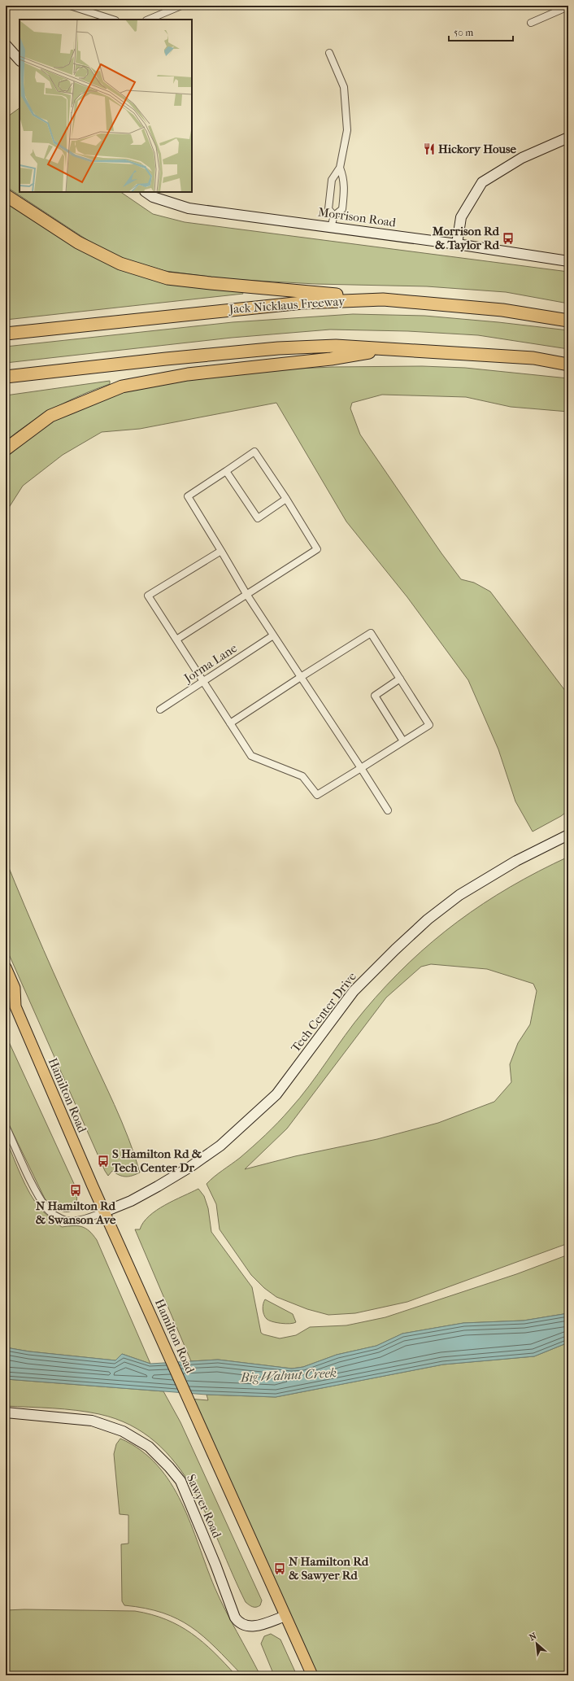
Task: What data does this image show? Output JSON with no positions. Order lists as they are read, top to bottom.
{
  "streets": {
    "highway": ["Jack Nicklaus Freeway"],
    "main road": [
      "Morrison Road",
      "Tech Center Drive",
      "Hamilton Road",
      "Sawyer Road"
    ],
    "street": ["Jorma Lane"]
  },
  "crossings": [
    ["Tech Center Drive", "Hamilton Road"],
    ["Hamilton Road", "Sawyer Road"]
  ],
  "water": ["Big Walnut Creek"],
  "places": {
    "restaurant": ["Hickory House"],
    "bus stop": [
      "Morrison Rd & Taylor Rd",
      "S Hamilton Rd & Tech Center Dr",
      "N Hamilton Rd & Swanson Ave",
      "N Hamilton Rd & Sawyer Rd"
    ]
  },
  "scale_bar": "50 m",
  "north": "top left"
}
